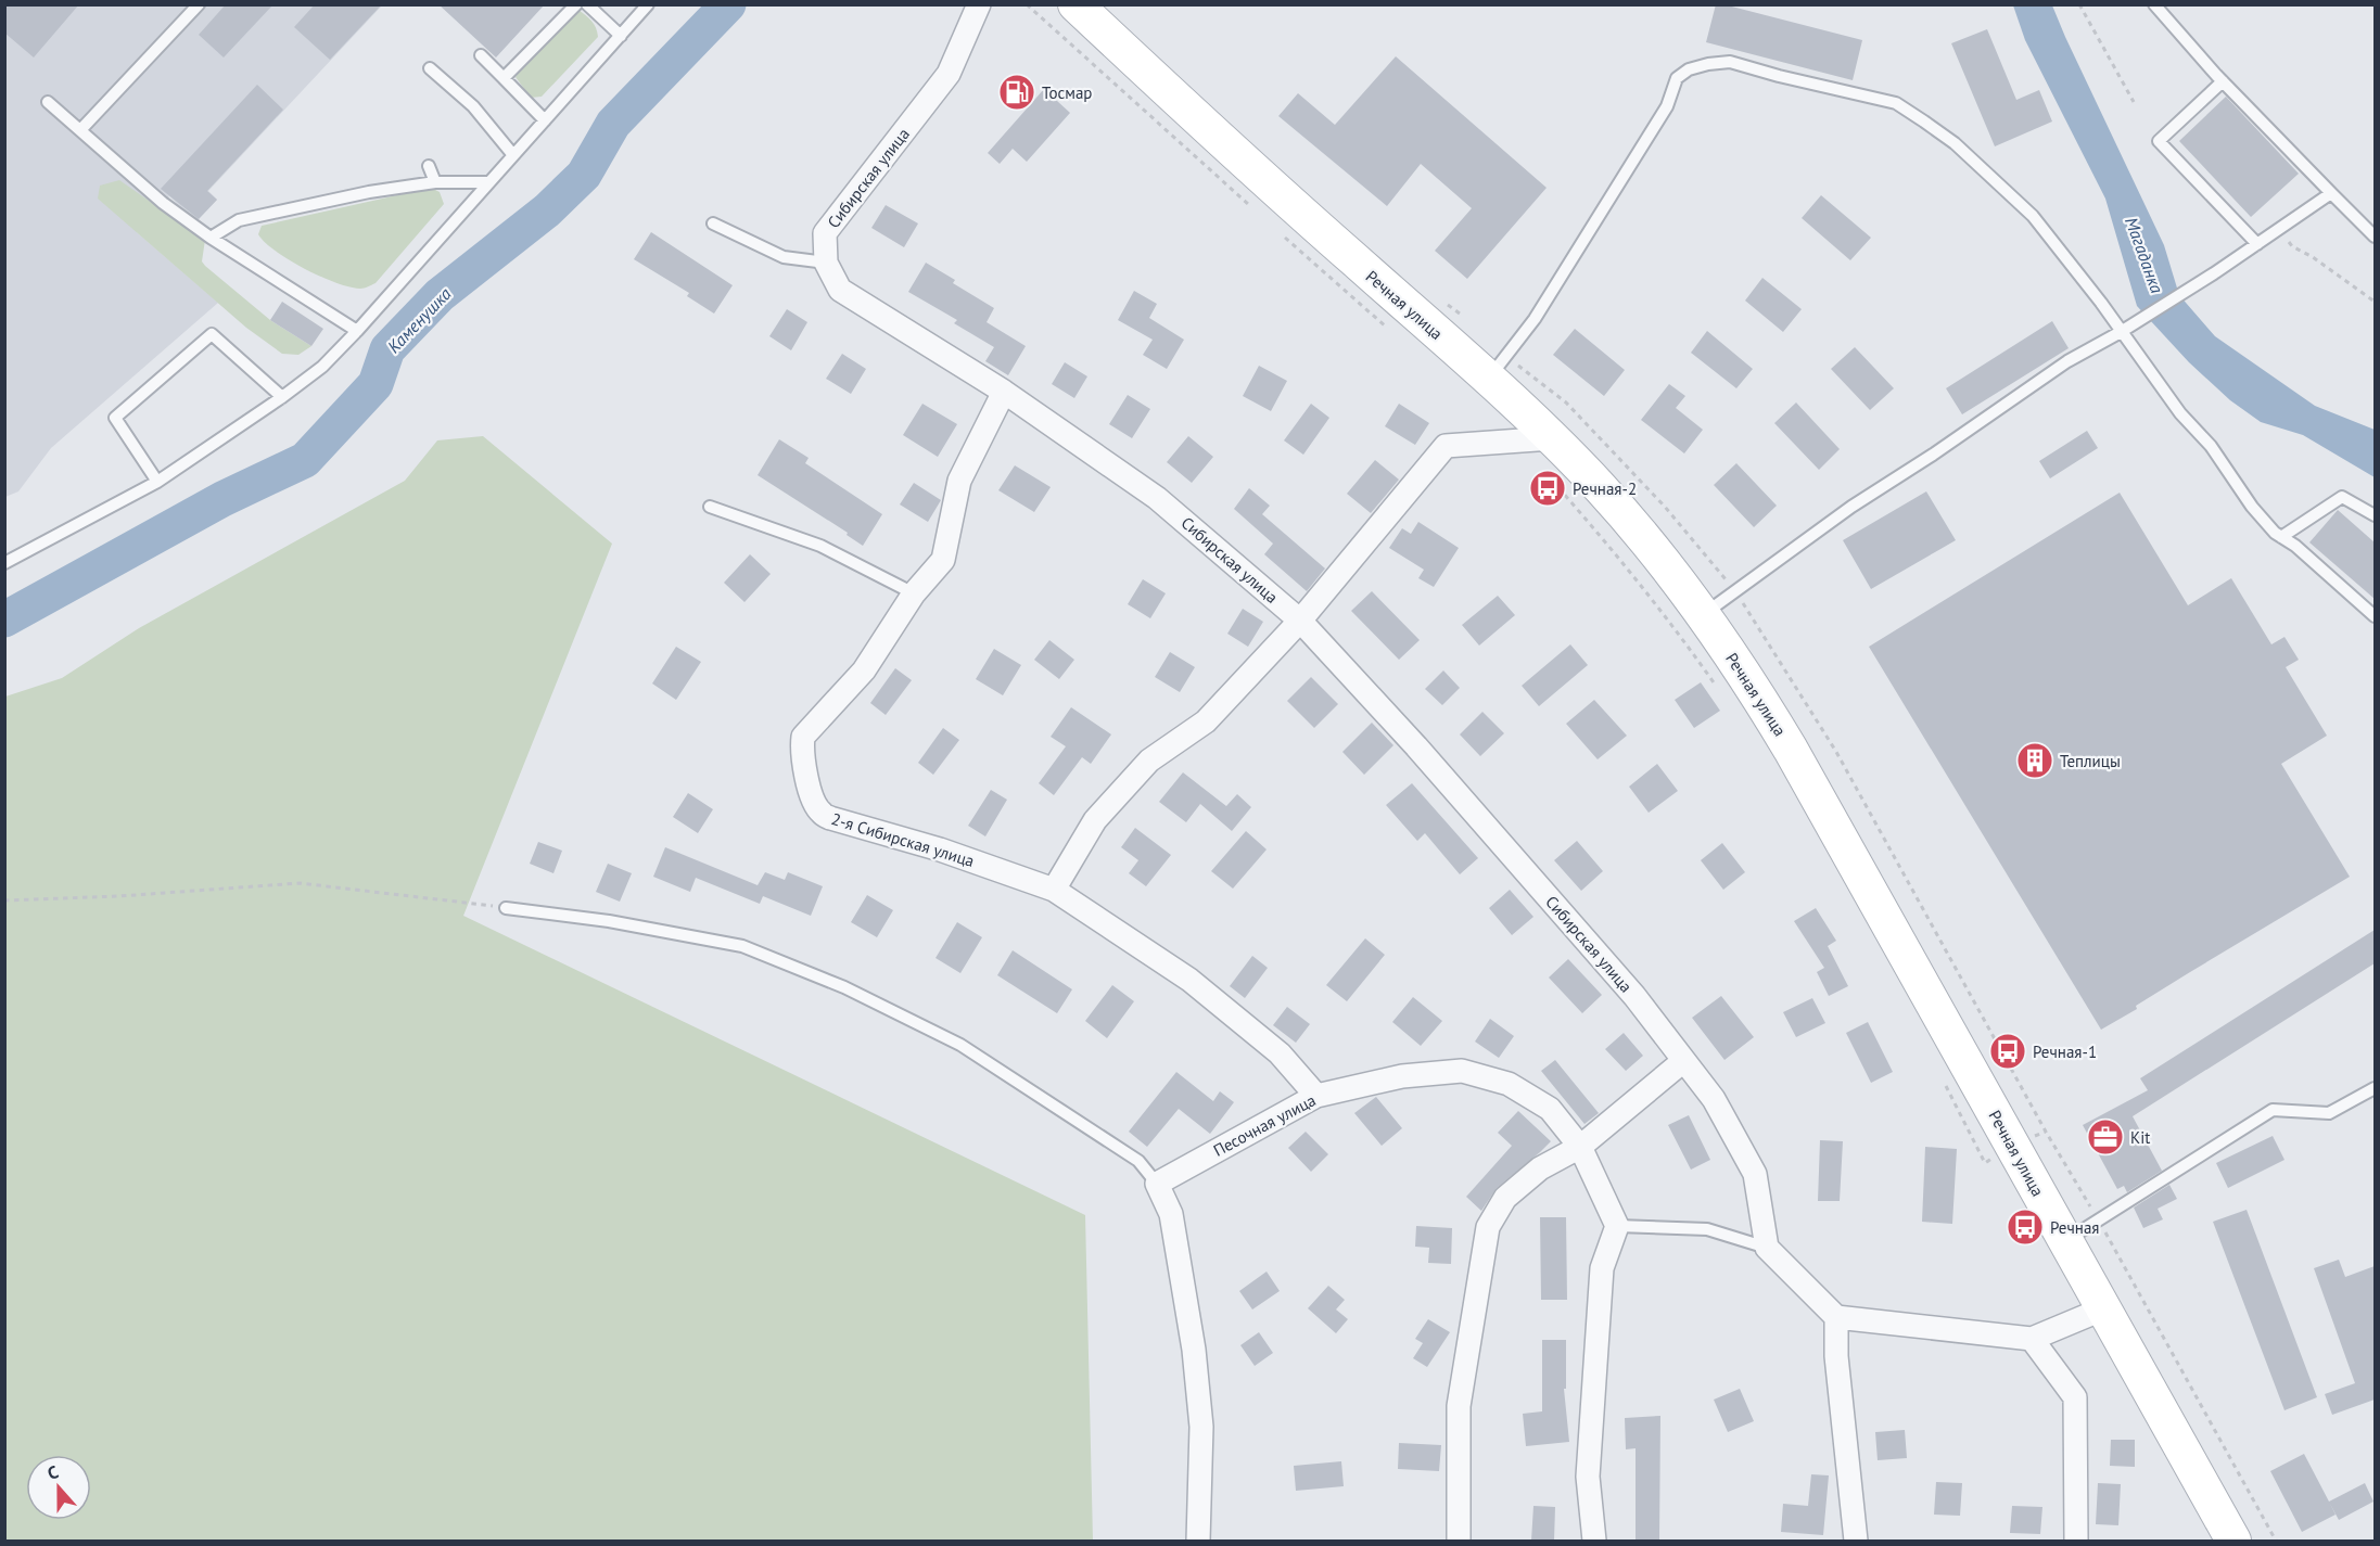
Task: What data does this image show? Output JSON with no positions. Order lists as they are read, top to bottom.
{
  "streets": {
    "main road": ["Речная улица"],
    "street": ["Сибирская улица", "2-я Сибирская улица", "Песочная улица"]
  },
  "crossings": [
    ["Сибирская улица", "2-я Сибирская улица"],
    ["2-я Сибирская улица", "Песочная улица"]
  ],
  "water": ["Магаданка", "Каменушка"],
  "places": {
    "fuel station": ["Тосмар"],
    "bus stop": ["Речная-2", "Речная-1", "Речная"],
    "building": ["Теплицы"],
    "office": ["Kit"]
  },
  "north": "top"
}
